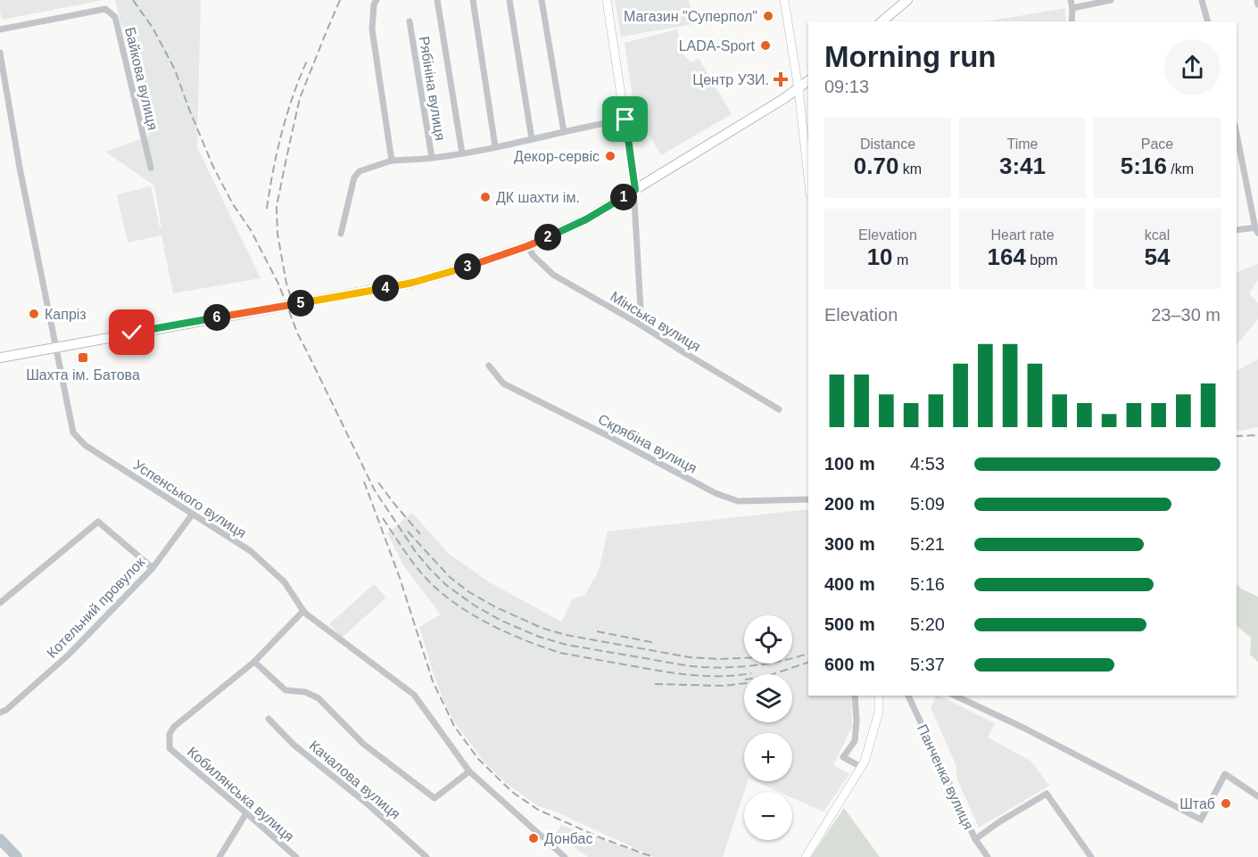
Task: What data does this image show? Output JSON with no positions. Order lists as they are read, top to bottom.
{
  "streets": {
    "street": [
      "Байкова вулиця",
      "Рябініна вулиця",
      "Мінська вулиця",
      "Скрябіна вулиця",
      "Успенського вулиця",
      "Котельний провулок",
      "Панченка вулиця",
      "Качалова вулиця",
      "Кобилянська вулиця"
    ]
  },
  "crossings": [
    ["Успенського вулиця", "Котельний провулок"]
  ],
  "places": {
    "other": [
      "Магазин \"Суперпол\"",
      "LADA-Sport",
      "Декор-сервіс",
      "ДК шахти ім.",
      "Капріз",
      "Штаб",
      "Донбас"
    ],
    "health": ["Центр УЗИ."],
    "transit": ["Шахта ім. Батова"]
  },
  "page": {
    "heading": ["Morning run", "09:13"],
    "stats": [
      ["Distance", "0.70 km"],
      ["Time", "3:41"],
      ["Pace", "5:16 /km"],
      ["Elevation", "10 m"],
      ["Heart rate", "164 bpm"],
      ["kcal", "54"]
    ],
    "pins": [
      "1",
      "2",
      "3",
      "4",
      "5",
      "6"
    ],
    "chart": ["Elevation", "23–30 m"],
    "list": [
      {
        "name": "100 m",
        "note": "4:53"
      },
      {
        "name": "200 m",
        "note": "5:09"
      },
      {
        "name": "300 m",
        "note": "5:21"
      },
      {
        "name": "400 m",
        "note": "5:16"
      },
      {
        "name": "500 m",
        "note": "5:20"
      },
      {
        "name": "600 m",
        "note": "5:37"
      }
    ],
    "map_buttons": ["+", "−"]
  }
}
